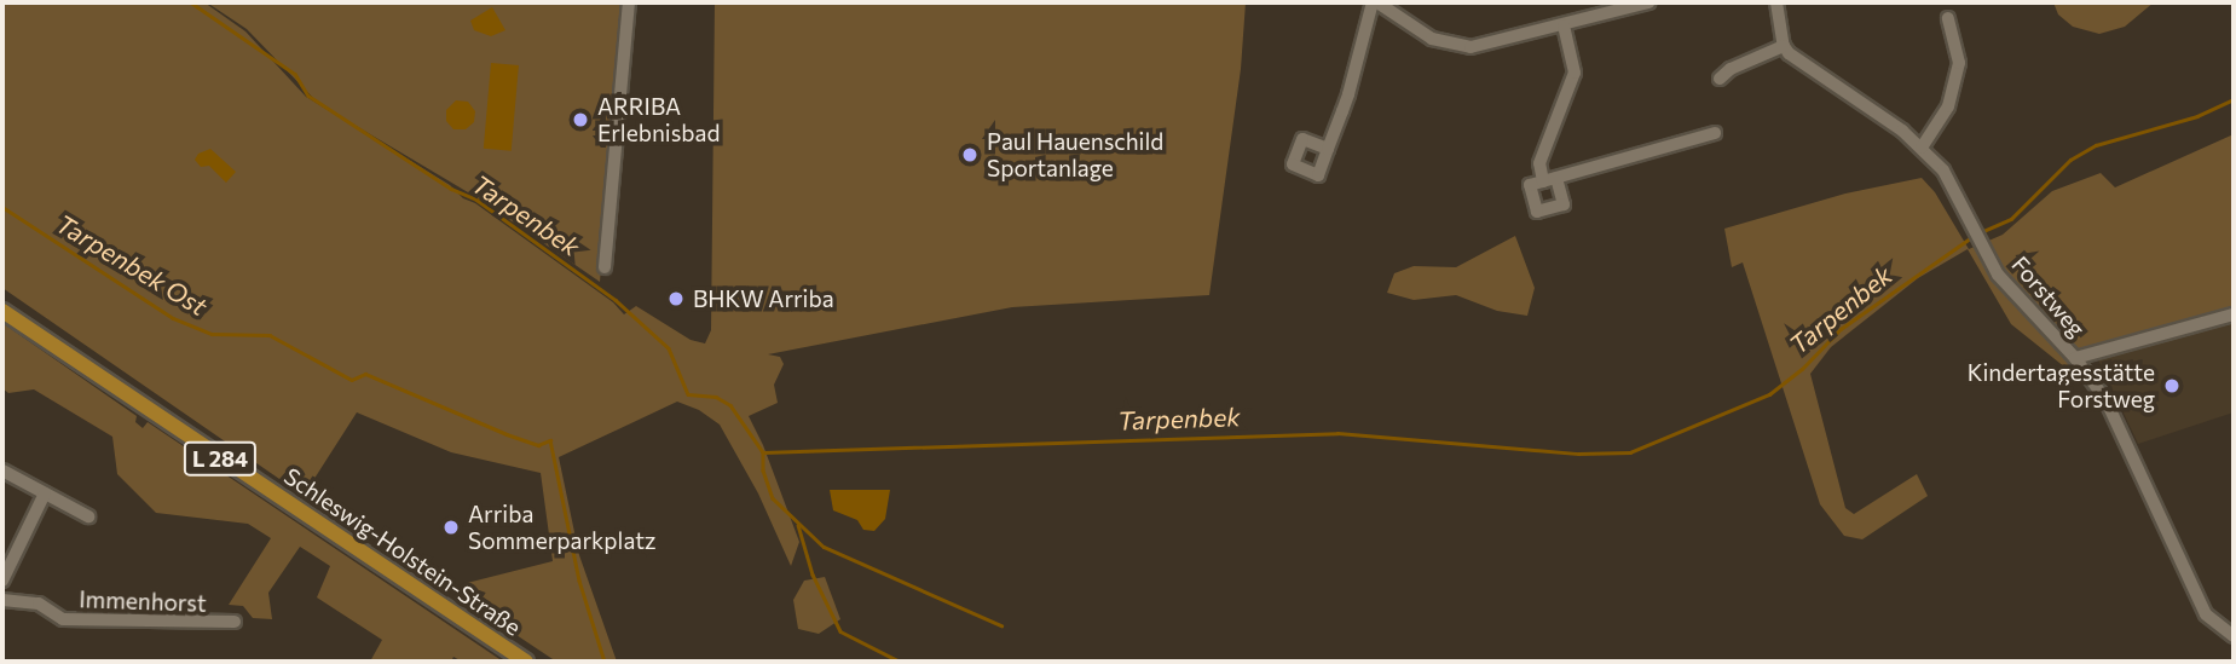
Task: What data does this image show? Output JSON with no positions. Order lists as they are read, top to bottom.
{
  "streets": {
    "main road": ["L 284", "Schleswig-Holstein-Straße"],
    "street": ["Forstweg", "Immenhorst"]
  },
  "water": ["Tarpenbek", "Tarpenbek Ost"],
  "places": [
    "ARRIBA Erlebnisbad",
    "Paul Hauenschild Sportanlage",
    "BHKW Arriba",
    "Kindertagesstätte Forstweg",
    "Arriba Sommerparkplatz"
  ]
}
